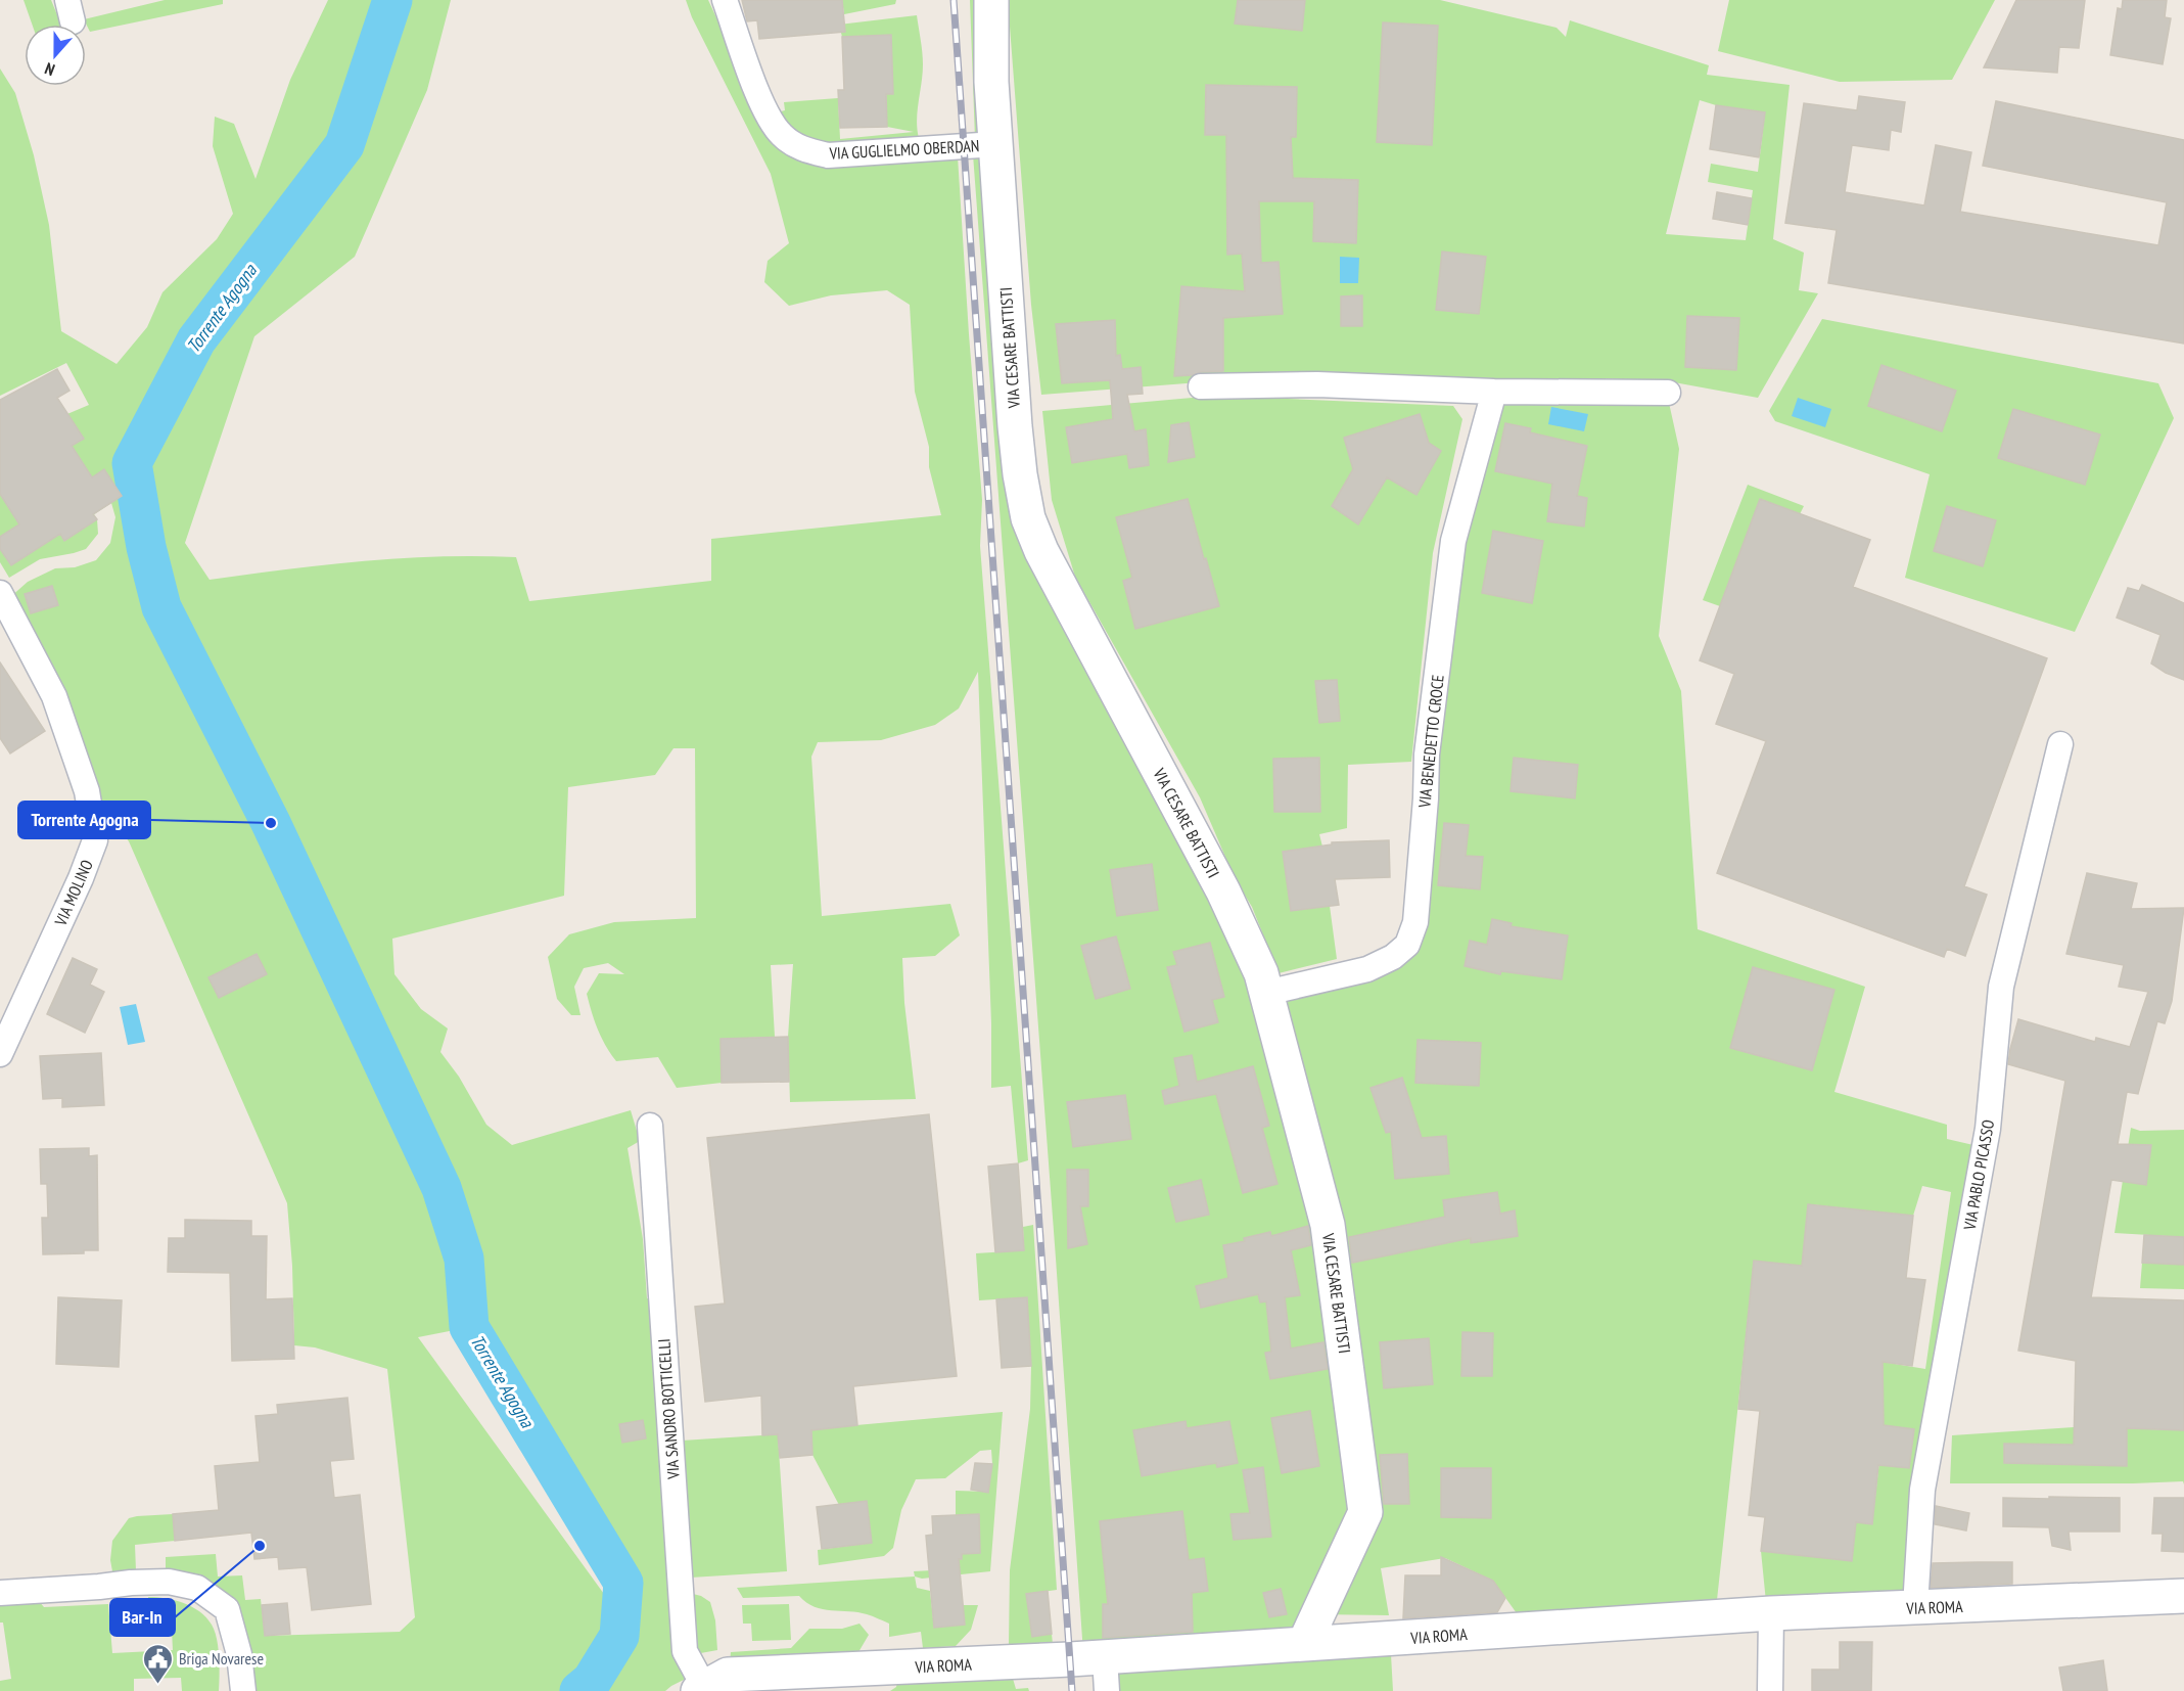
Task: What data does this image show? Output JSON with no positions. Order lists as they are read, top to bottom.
{
  "streets": {
    "street": [
      "VIA GUGLIELMO OBERDAN",
      "VIA CESARE BATTISTI",
      "VIA BENEDETTO CROCE",
      "VIA MOLINO",
      "VIA PABLO PICASSO",
      "VIA SANDRO BOTTICELLI",
      "VIA ROMA"
    ]
  },
  "crossings": [
    ["VIA GUGLIELMO OBERDAN", "VIA CESARE BATTISTI"],
    ["VIA CESARE BATTISTI", "VIA BENEDETTO CROCE"],
    ["VIA CESARE BATTISTI", "VIA ROMA"],
    ["VIA PABLO PICASSO", "VIA ROMA"],
    ["VIA SANDRO BOTTICELLI", "VIA ROMA"]
  ],
  "water": ["Torrente Agogna"],
  "places": {
    "other": ["Torrente Agogna", "Bar-In"],
    "public building": ["Briga Novarese"]
  },
  "north": "bottom"
}
